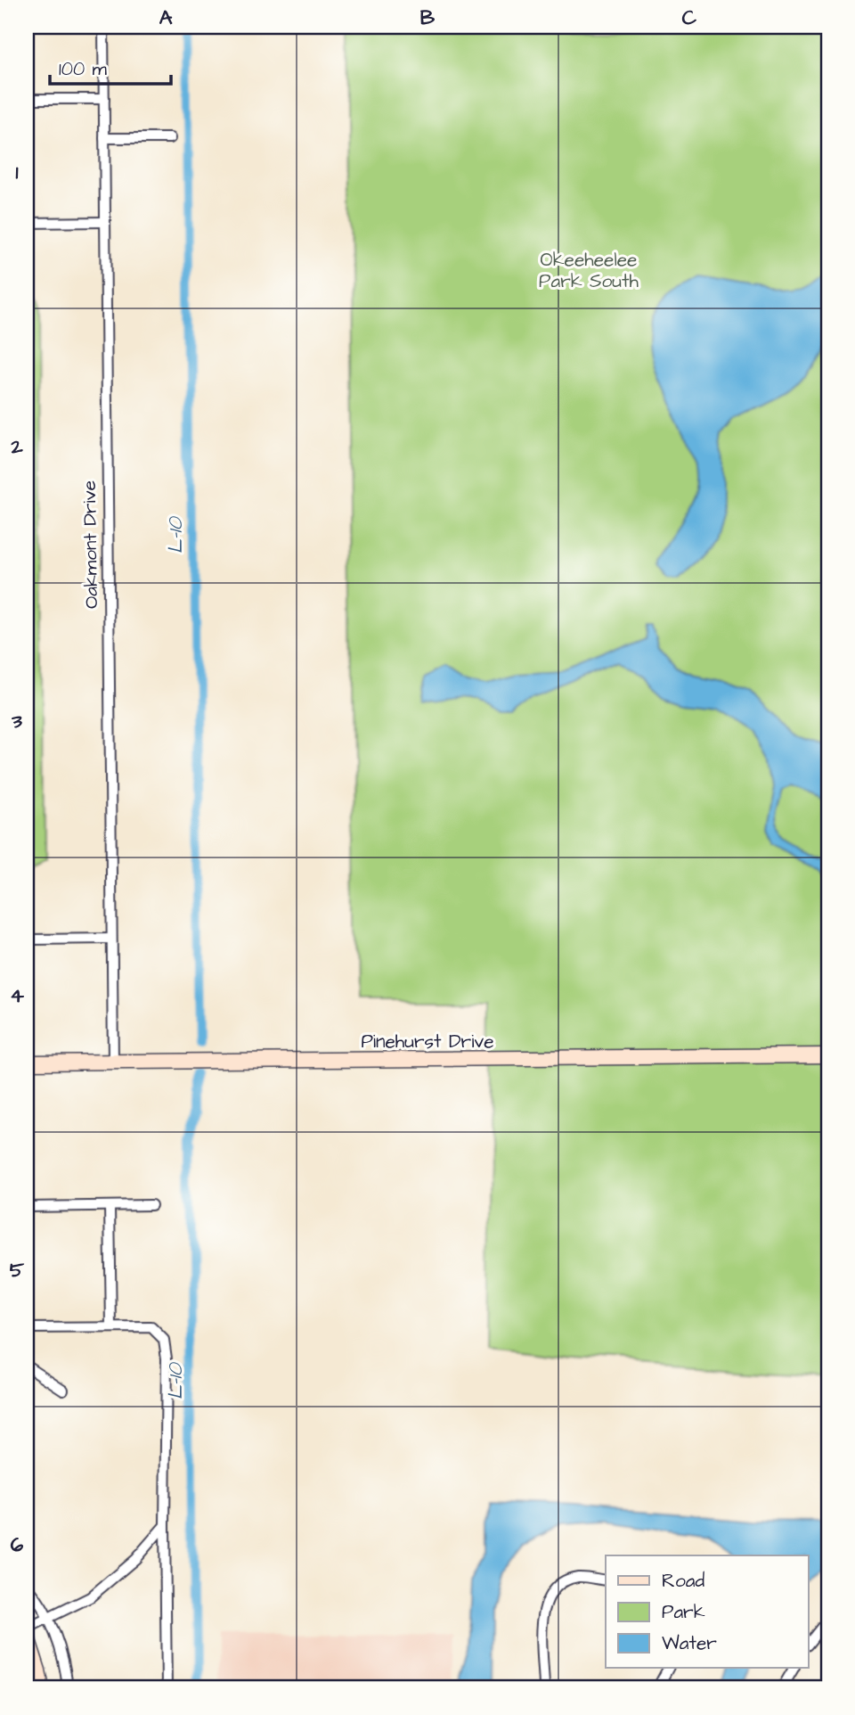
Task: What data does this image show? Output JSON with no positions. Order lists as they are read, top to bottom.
{
  "streets": {
    "street": ["Oakmont Drive", "Pinehurst Drive"]
  },
  "crossings": [
    ["Oakmont Drive", "Pinehurst Drive"]
  ],
  "water": ["L-10"],
  "parks": ["Okeeheelee Park South"],
  "legend": ["Road", "Park", "Water"],
  "scale_bar": "100 m",
  "grid": {
    "columns": ["A", "B", "C"],
    "rows": [
      "1",
      "2",
      "3",
      "4",
      "5",
      "6"
    ]
  }
}
